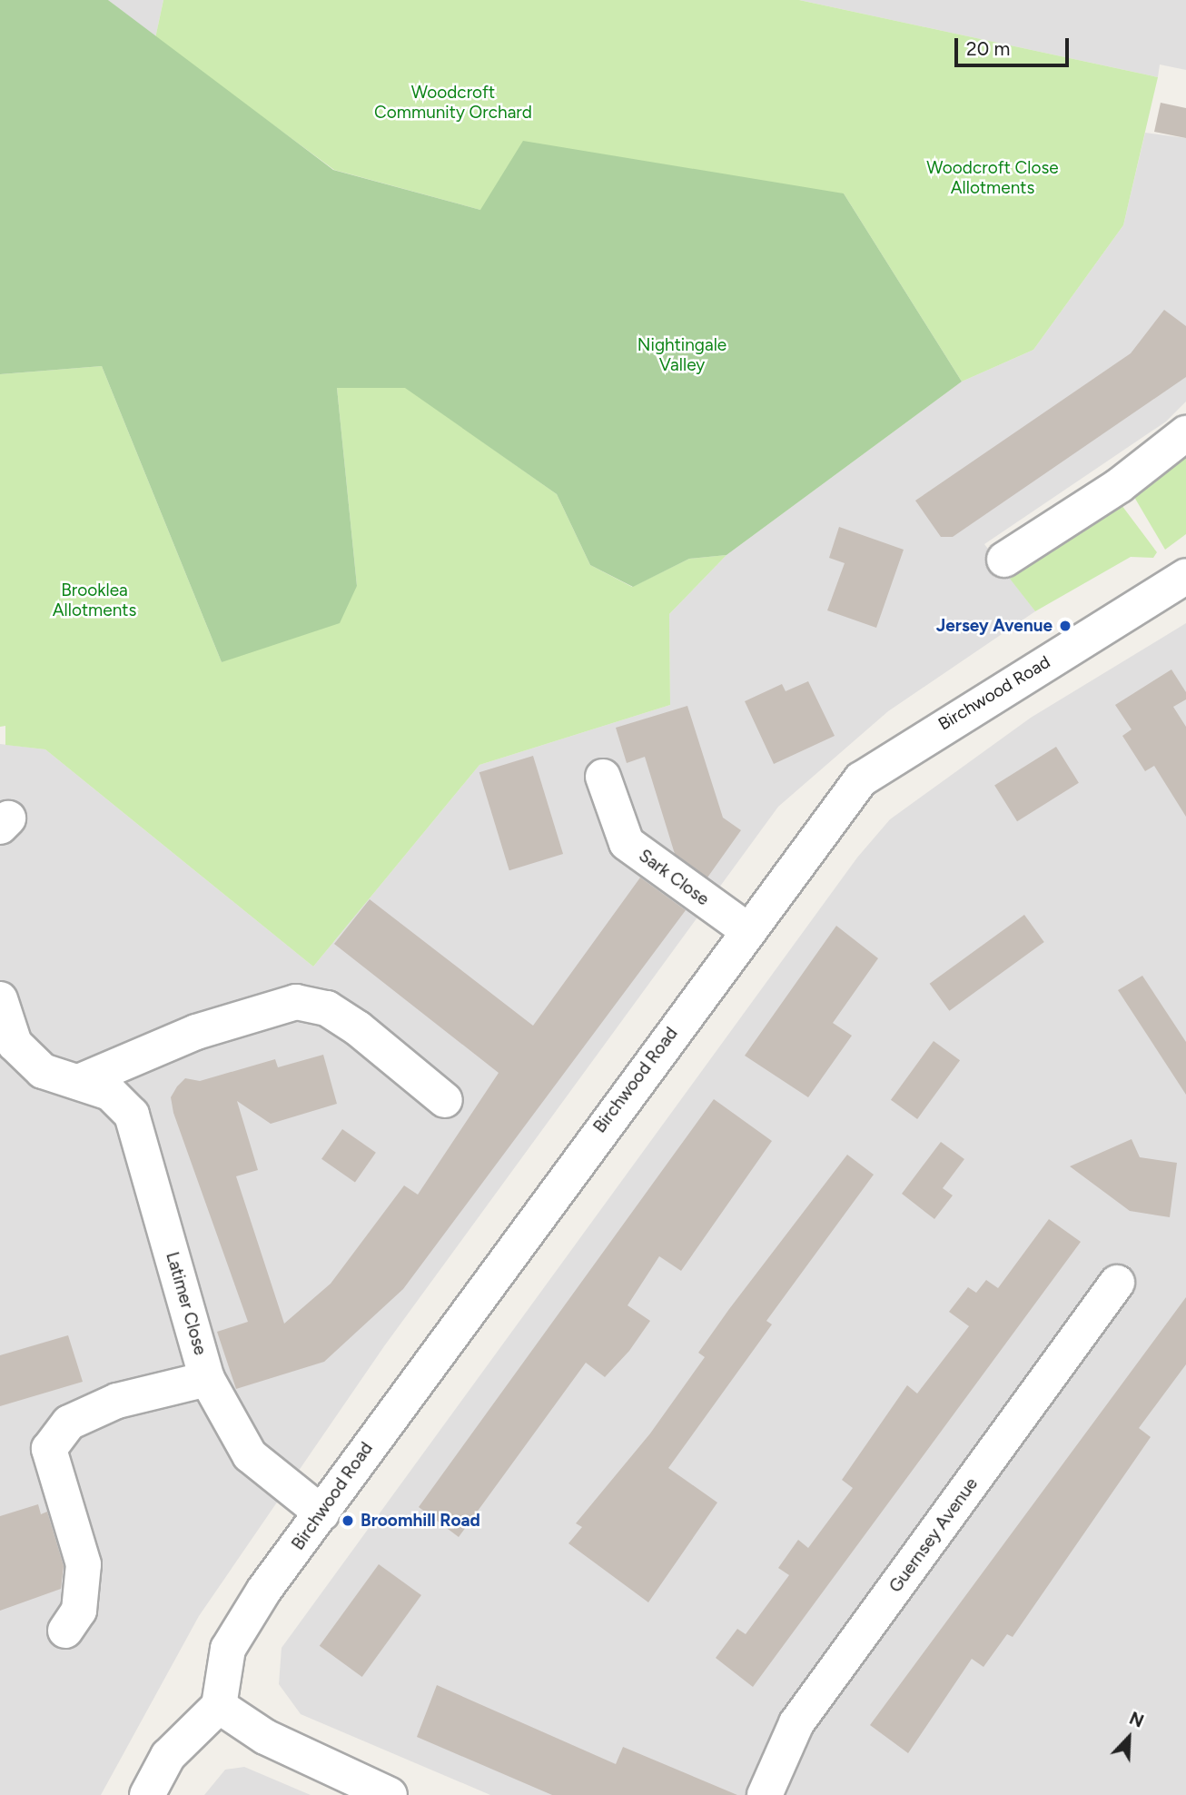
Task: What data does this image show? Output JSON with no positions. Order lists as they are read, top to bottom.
{
  "streets": {
    "street": [
      "Birchwood Road",
      "Sark Close",
      "Latimer Close",
      "Guernsey Avenue"
    ]
  },
  "crossings": [
    ["Birchwood Road", "Sark Close"],
    ["Birchwood Road", "Latimer Close"]
  ],
  "parks": [
    "Woodcroft Community Orchard",
    "Woodcroft Close Allotments",
    "Nightingale Valley",
    "Brooklea Allotments"
  ],
  "places": ["Jersey Avenue", "Broomhill Road"],
  "scale_bar": "20 m",
  "north": "top right"
}
